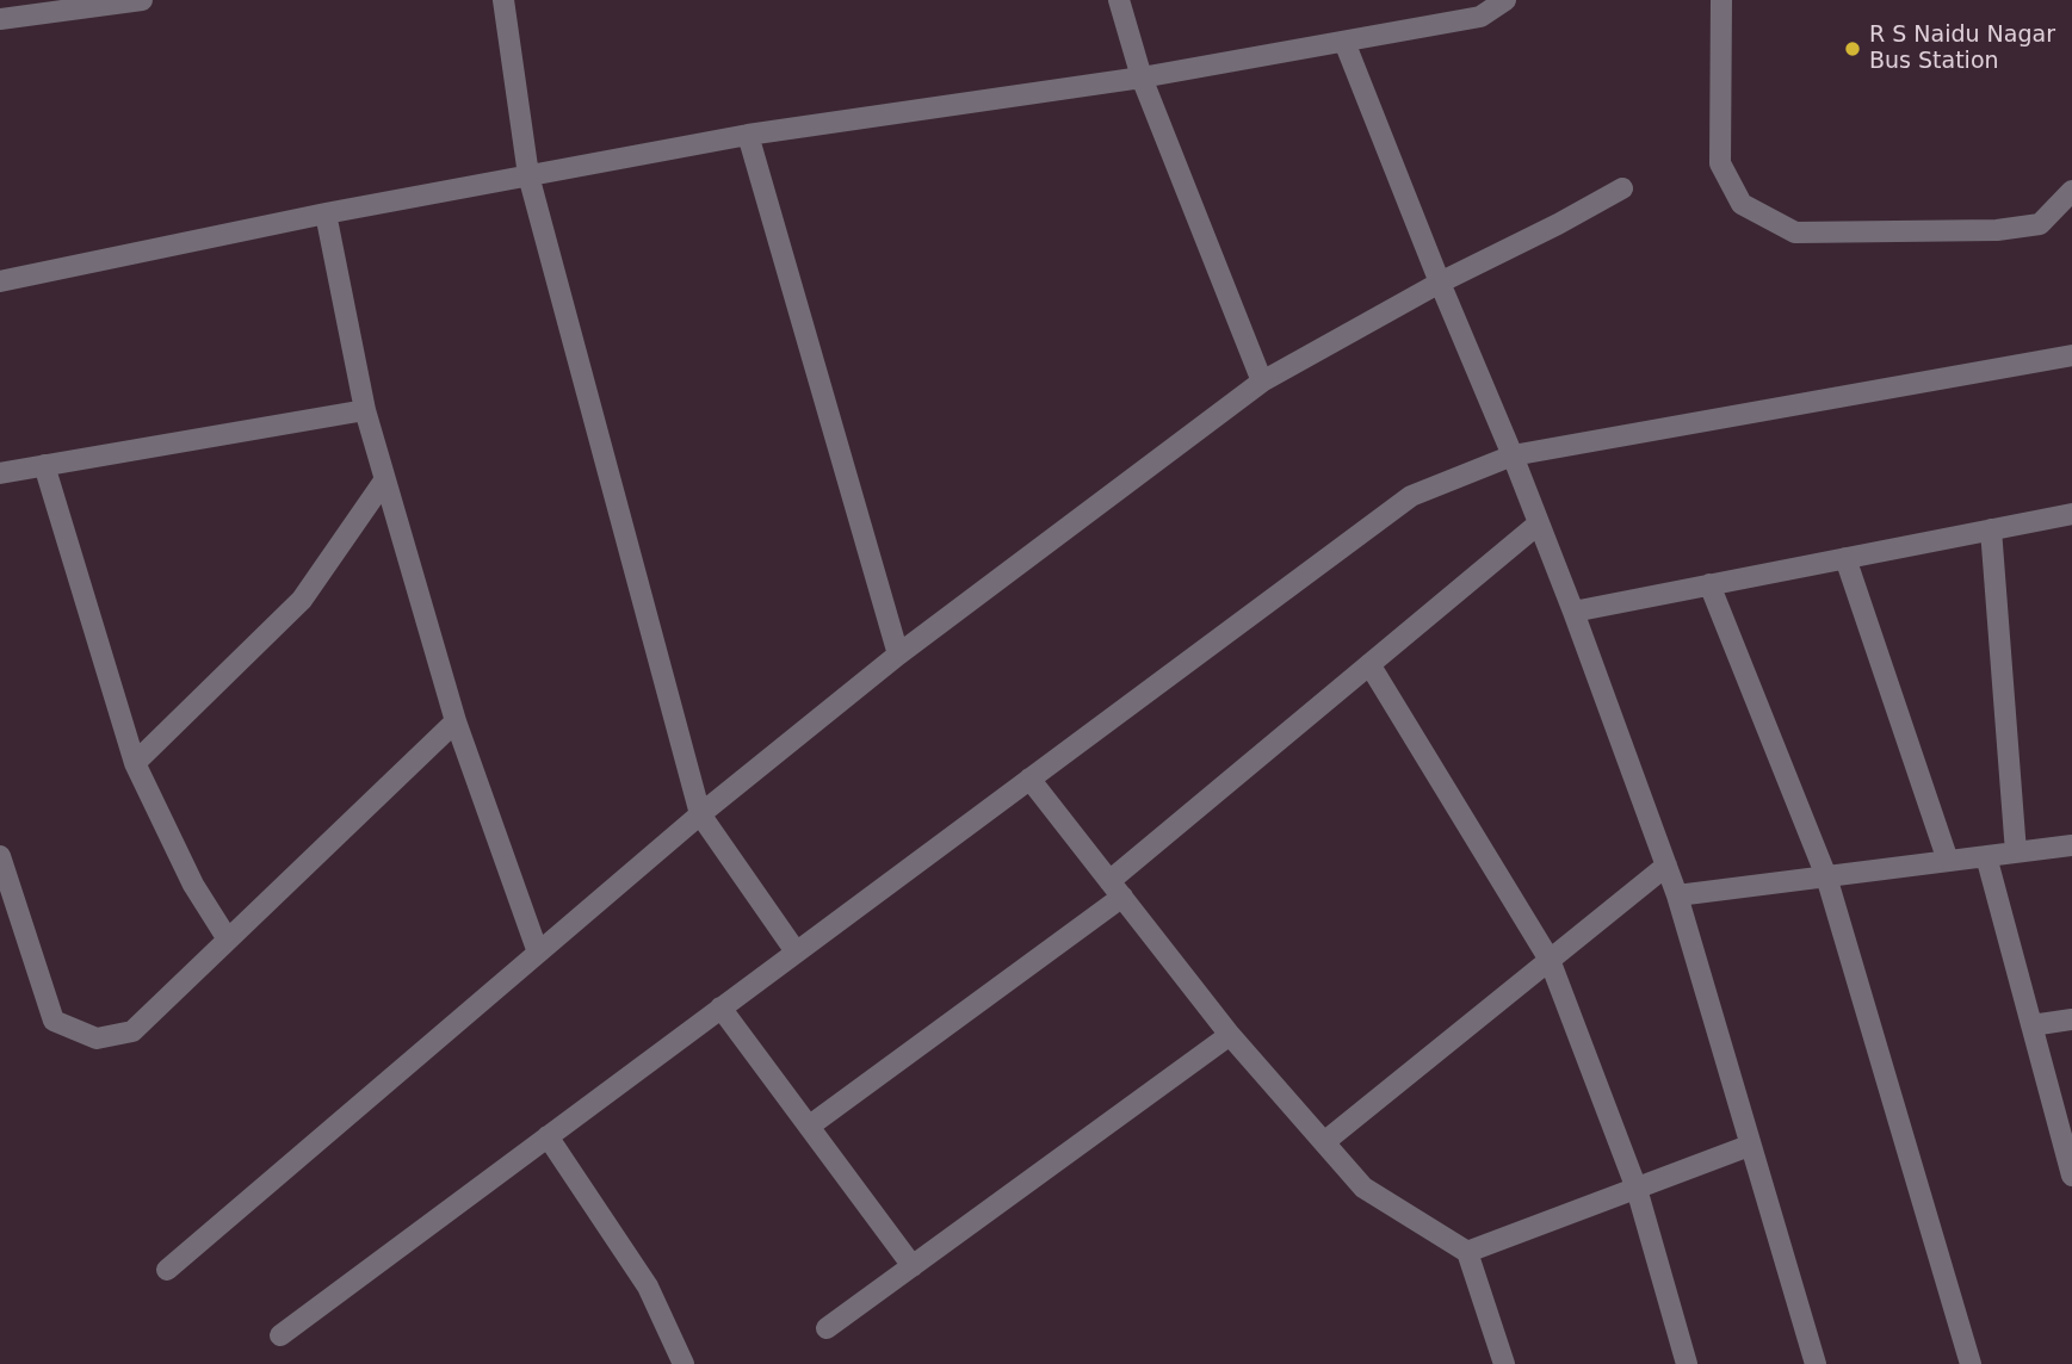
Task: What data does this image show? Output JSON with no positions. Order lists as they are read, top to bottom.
{
  "places": ["R S Naidu Nagar Bus Station"]
}
